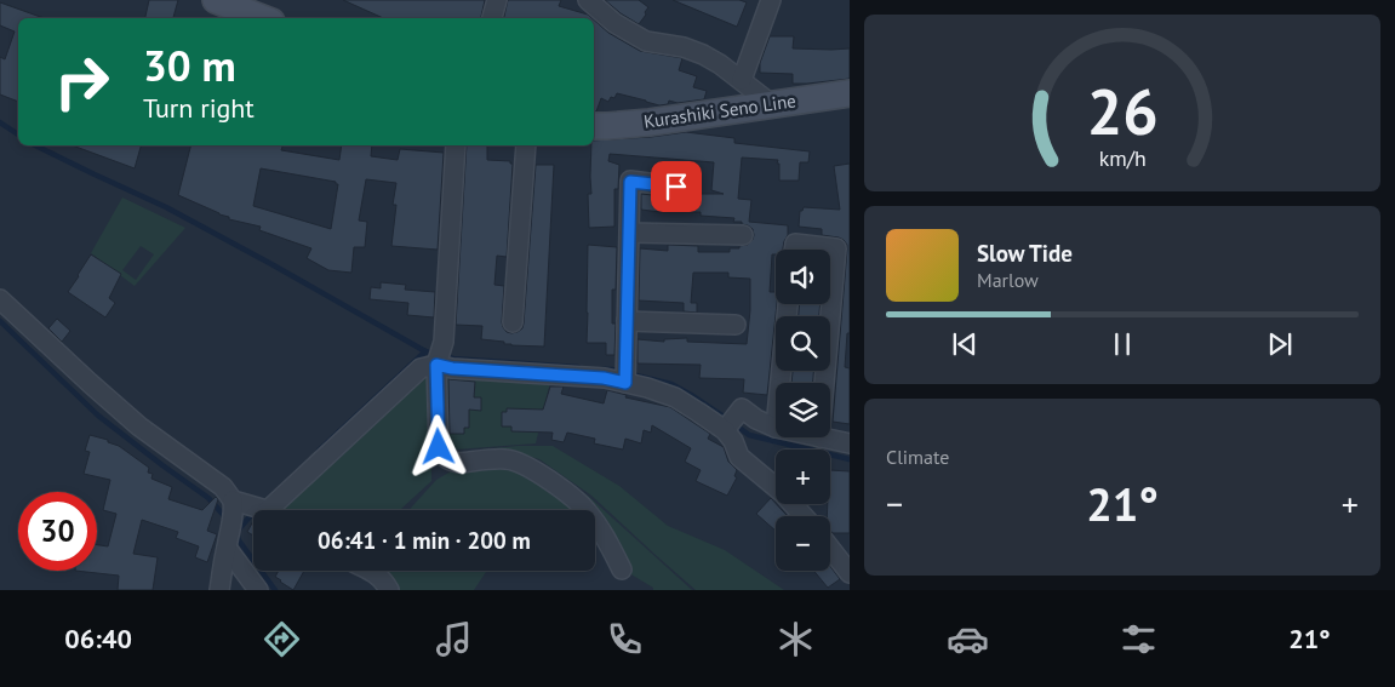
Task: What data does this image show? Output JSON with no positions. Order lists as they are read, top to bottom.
{
  "streets": {
    "main road": ["Kurashiki Seno Line"]
  },
  "page": {
    "turn": ["30 m", "Turn right"],
    "song": ["Slow Tide", "Marlow"],
    "map_buttons": ["+", "−"],
    "tile": "Climate",
    "heat": ["−", "21°", "+"],
    "limit": "30",
    "trip": "06:41 · 1 min · 200 m",
    "tabs": ["06:40", "21°"],
    "gauge": ["26", "km/h"]
  }
}
